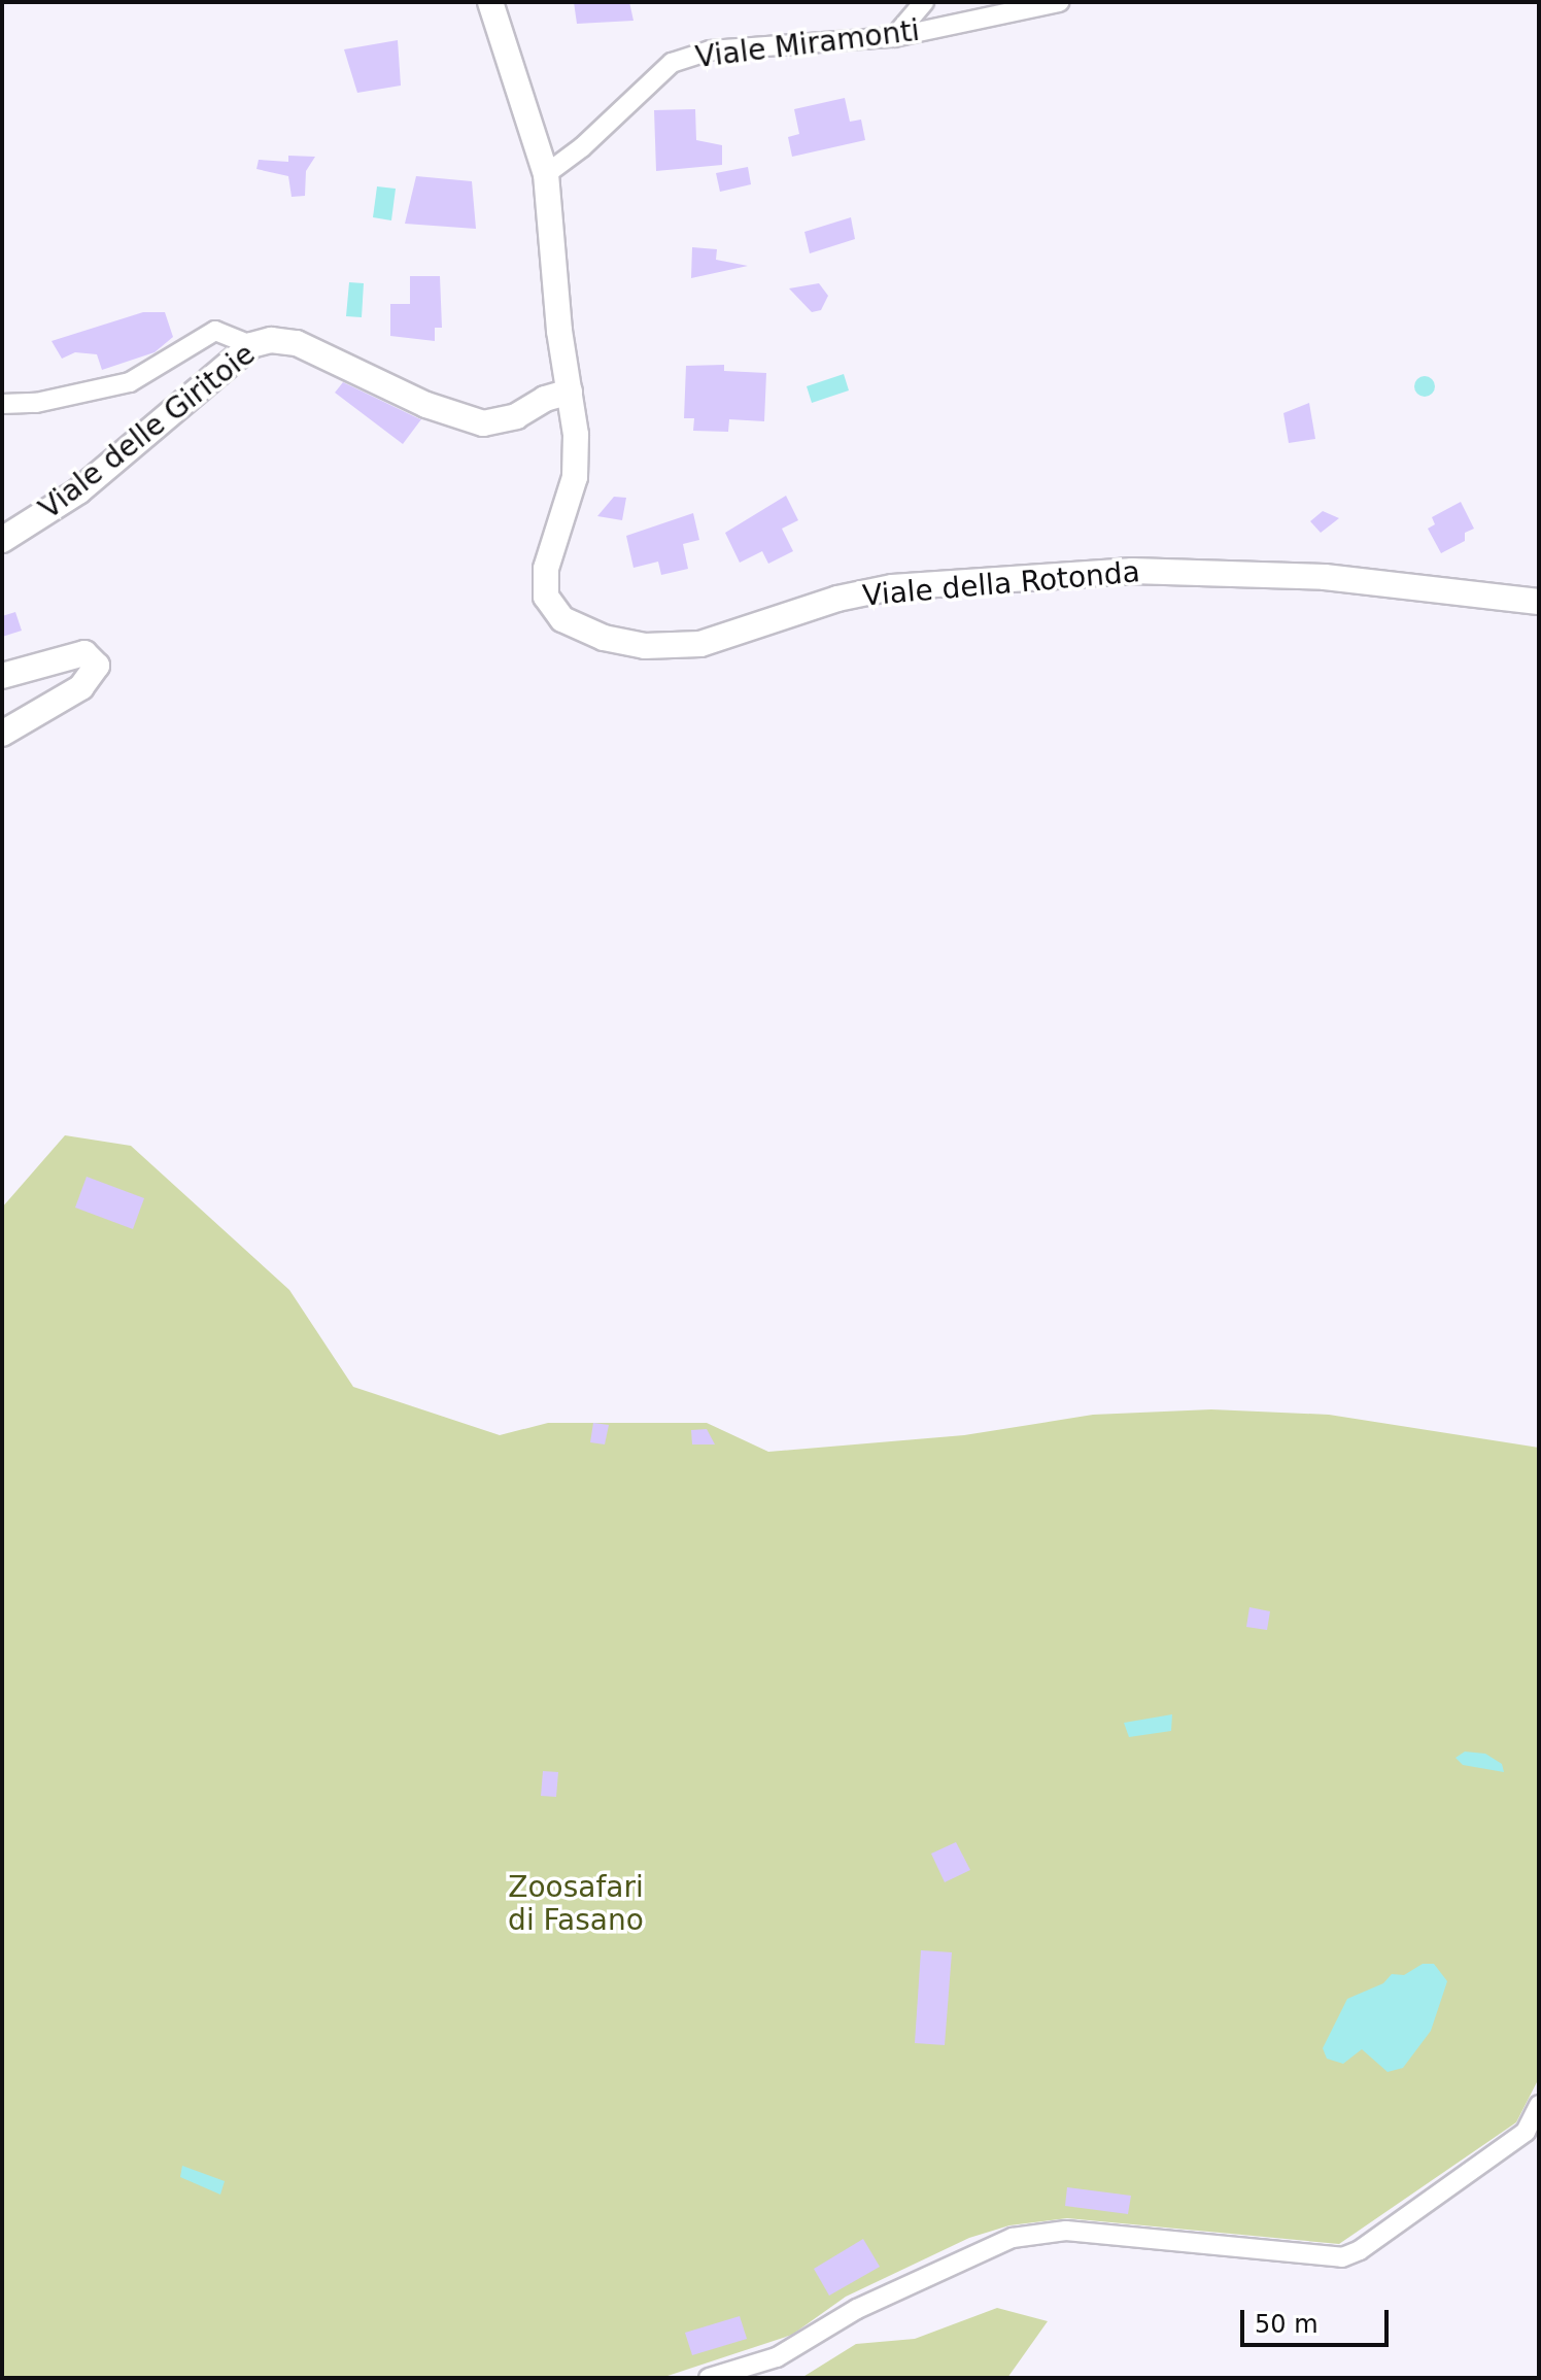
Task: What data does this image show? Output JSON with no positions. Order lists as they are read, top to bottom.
{
  "streets": {
    "street": ["Viale Miramonti", "Viale delle Giritoie", "Viale della Rotonda"]
  },
  "crossings": [
    ["Viale Miramonti", "Viale della Rotonda"],
    ["Viale delle Giritoie", "Viale della Rotonda"]
  ],
  "parks": ["Zoosafari di Fasano"],
  "scale_bar": "50 m"
}
